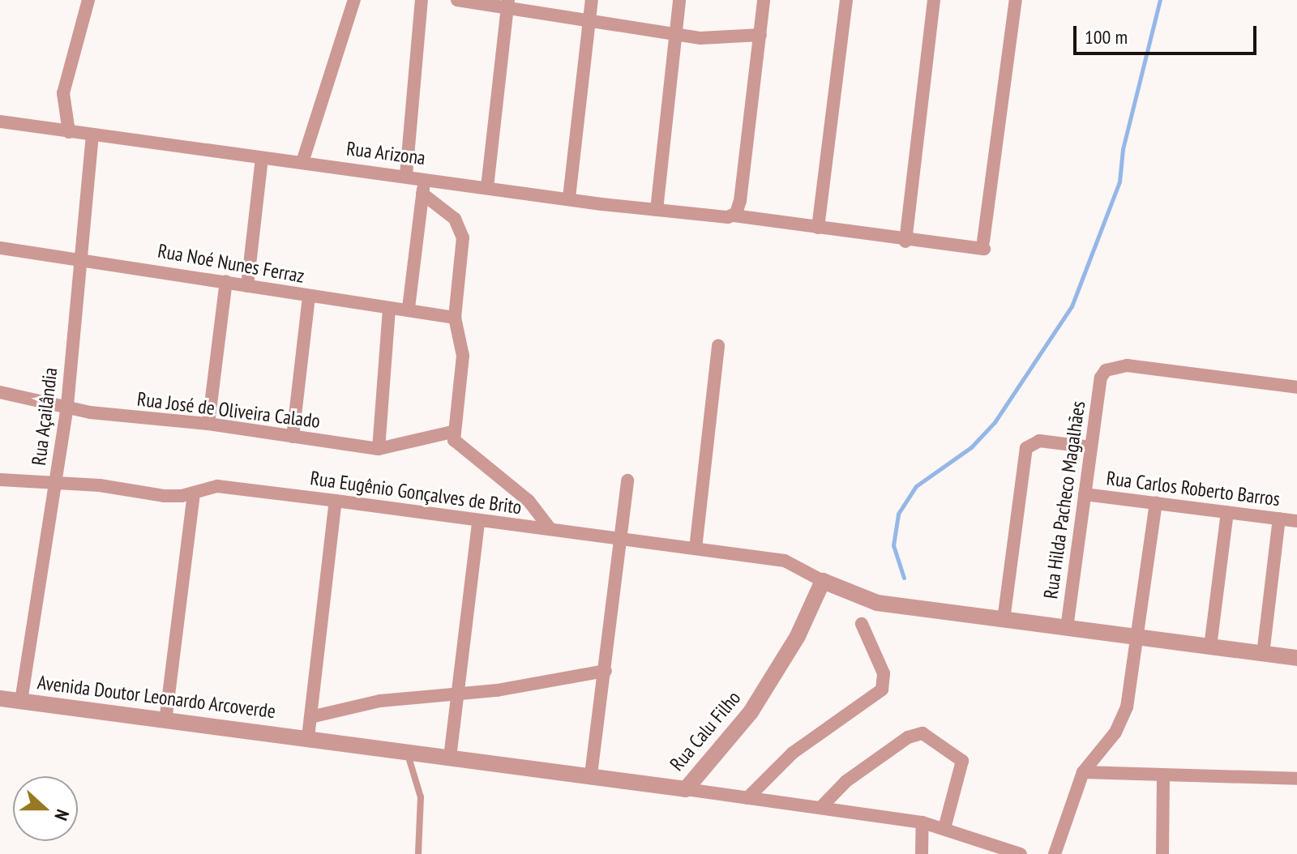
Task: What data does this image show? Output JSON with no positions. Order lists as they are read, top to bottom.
{
  "streets": {
    "street": [
      "Rua Arizona",
      "Rua Noé Nunes Ferraz",
      "Rua José de Oliveira Calado",
      "Rua Açailândia",
      "Rua Carlos Roberto Barros",
      "Rua Eugênio Gonçalves de Brito",
      "Rua Hilda Pacheco Magalhães",
      "Avenida Doutor Leonardo Arcoverde",
      "Rua Calu Filho"
    ]
  },
  "crossings": [
    ["Rua Arizona", "Rua Açailândia"],
    ["Rua Noé Nunes Ferraz", "Rua Açailândia"],
    ["Rua José de Oliveira Calado", "Rua Açailândia"],
    ["Rua Açailândia", "Rua Eugênio Gonçalves de Brito"],
    ["Rua Açailândia", "Avenida Doutor Leonardo Arcoverde"],
    ["Rua Carlos Roberto Barros", "Rua Hilda Pacheco Magalhães"],
    ["Rua Eugênio Gonçalves de Brito", "Rua Calu Filho"],
    ["Avenida Doutor Leonardo Arcoverde", "Rua Calu Filho"]
  ],
  "scale_bar": "100 m",
  "north": "right"
}
